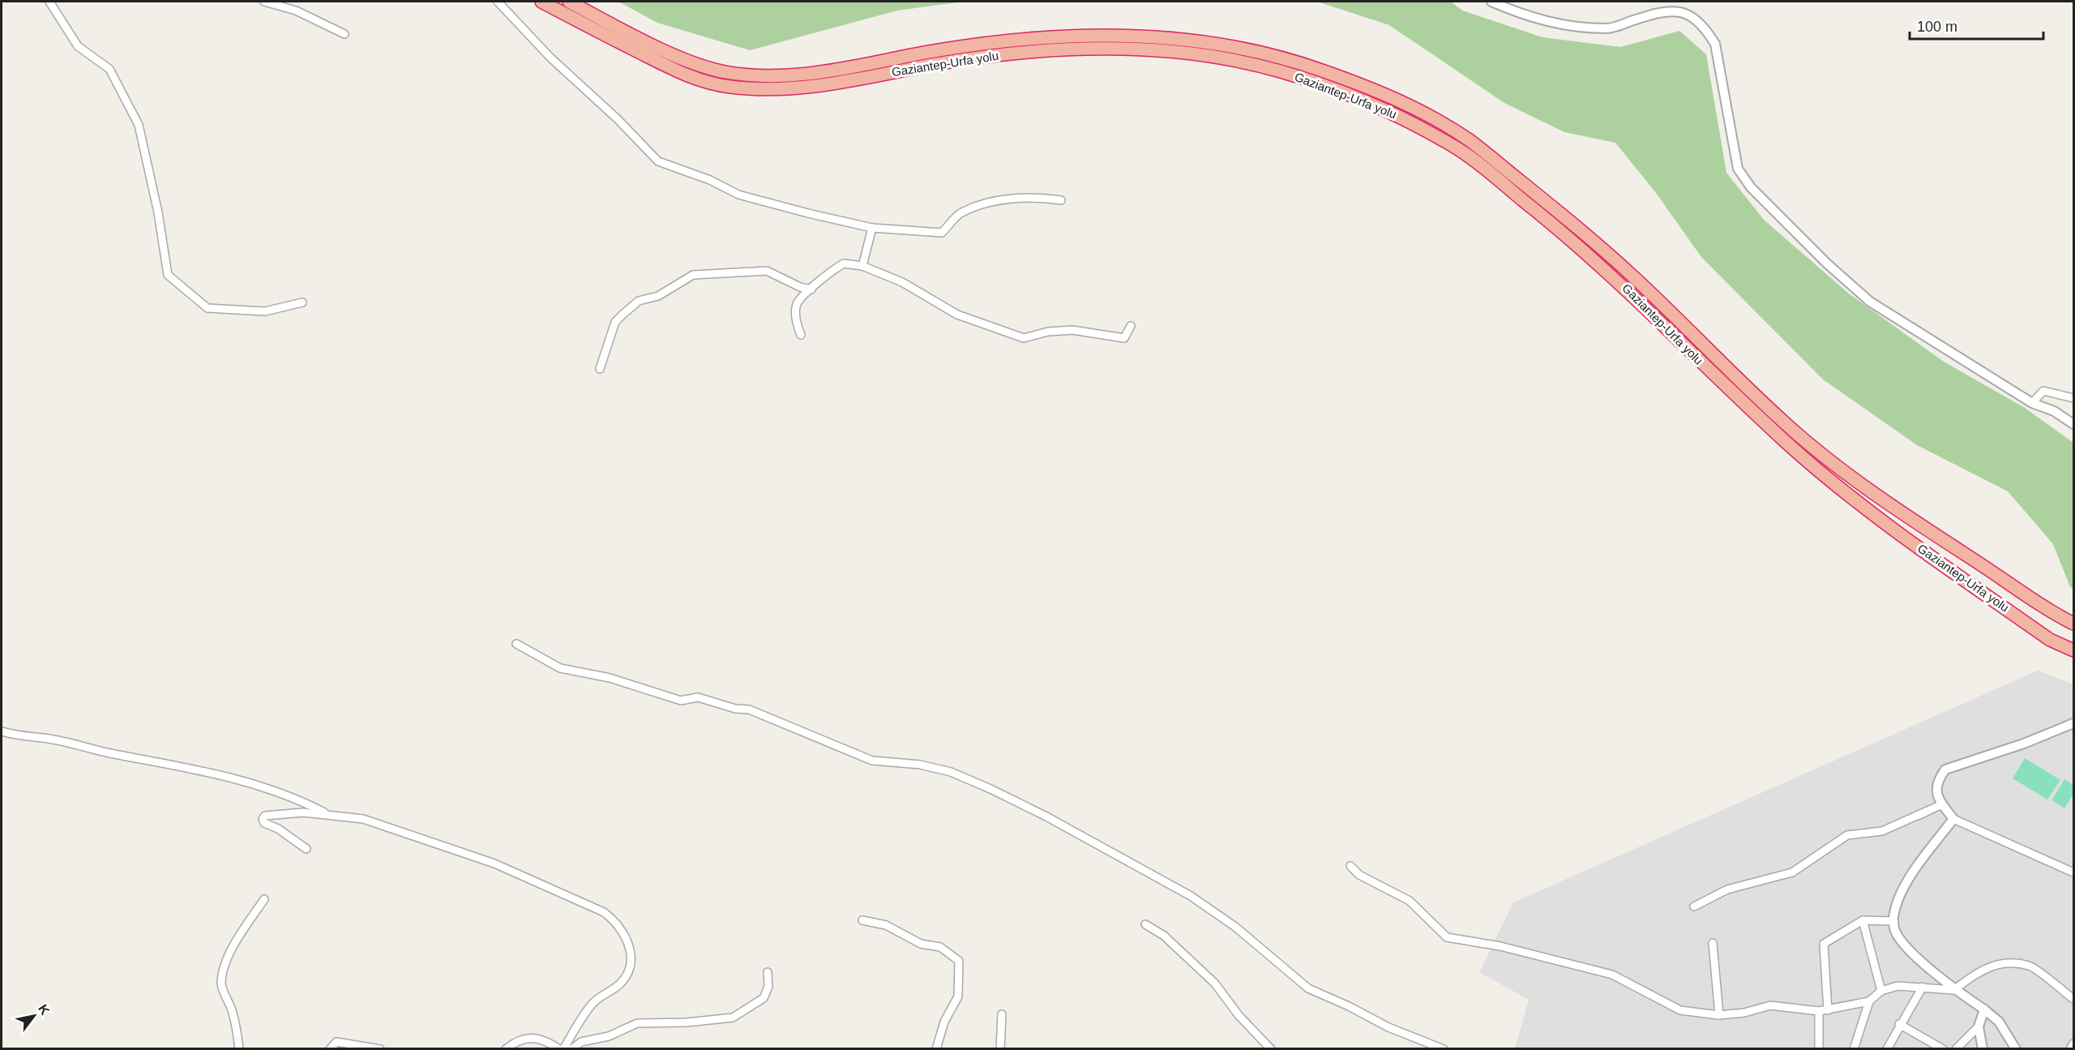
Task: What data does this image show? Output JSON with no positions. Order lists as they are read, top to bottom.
{
  "streets": {
    "highway": ["Gaziantep-Urfa yolu"]
  },
  "scale_bar": "100 m",
  "north": "top right"
}
